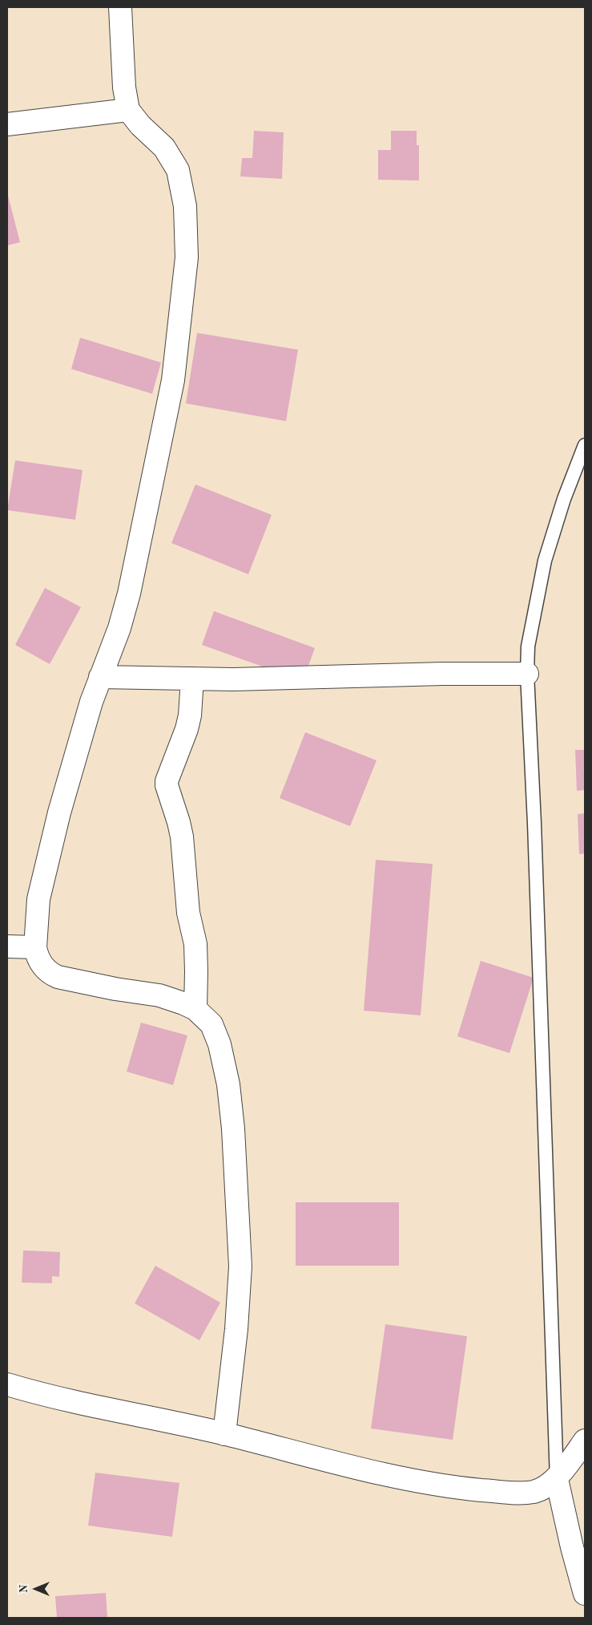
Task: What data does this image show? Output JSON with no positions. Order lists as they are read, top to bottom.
{
  "north": "left"
}
